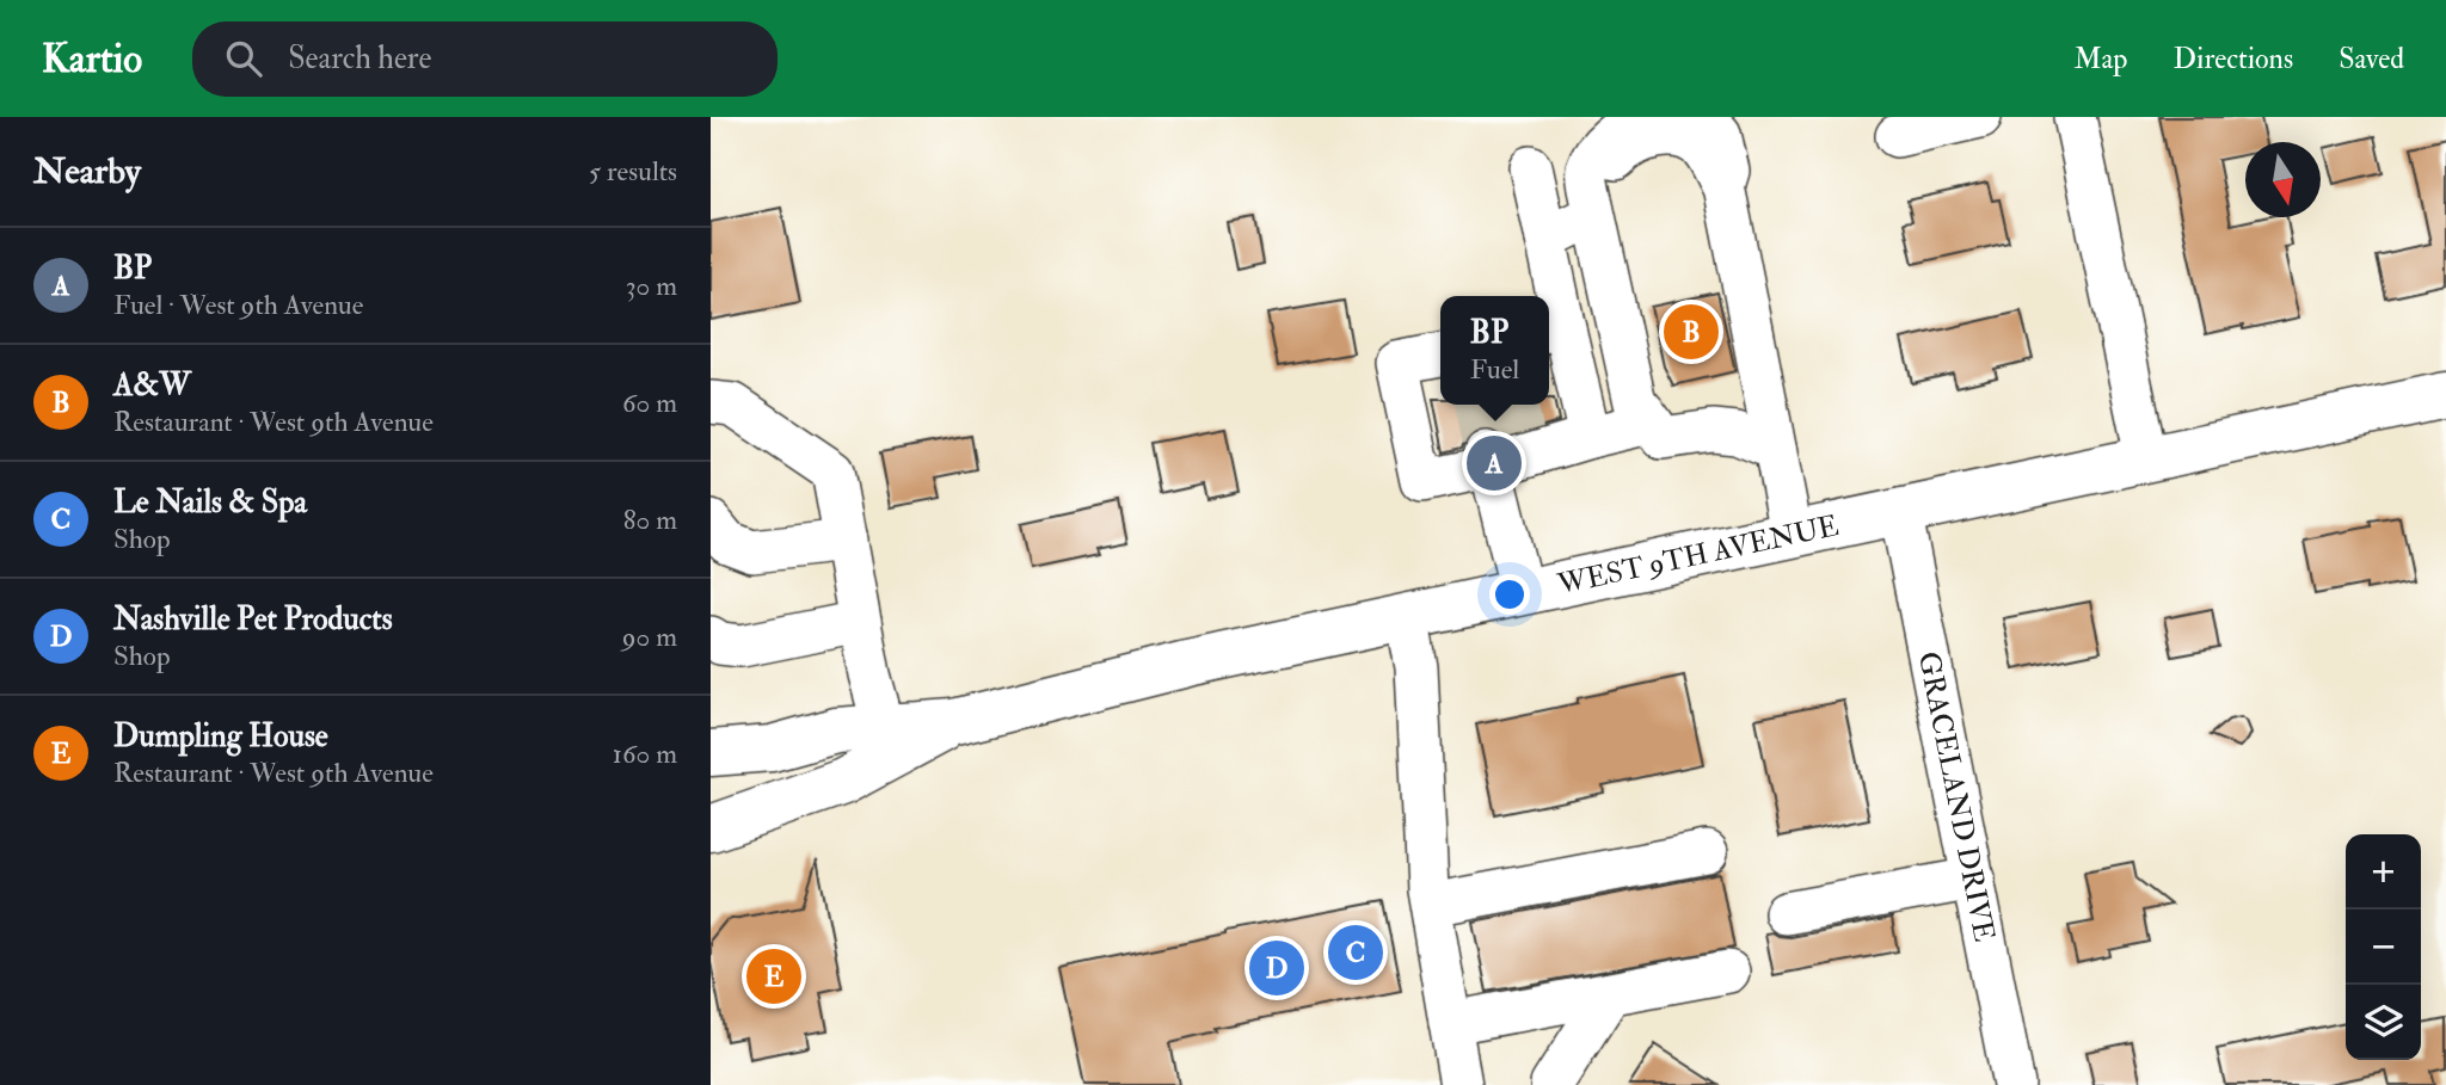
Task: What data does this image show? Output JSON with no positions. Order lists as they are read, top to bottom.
{
  "streets": {
    "main road": ["WEST 9TH AVENUE"],
    "street": ["GRACELAND DRIVE"]
  },
  "crossings": [
    ["WEST 9TH AVENUE", "GRACELAND DRIVE"]
  ],
  "north": "bottom",
  "page": {
    "header": "Kartio",
    "search": "Search here",
    "nav": ["Map", "Directions", "Saved"],
    "heading": ["Nearby", "5 results"],
    "list": [
      {
        "mark": "A",
        "name": "BP",
        "note": "Fuel · West 9th Avenue",
        "value": "30 m"
      },
      {
        "mark": "B",
        "name": "A&W",
        "note": "Restaurant · West 9th Avenue",
        "value": "60 m"
      },
      {
        "mark": "C",
        "name": "Le Nails & Spa",
        "note": "Shop",
        "value": "80 m"
      },
      {
        "mark": "D",
        "name": "Nashville Pet Products",
        "note": "Shop",
        "value": "90 m"
      },
      {
        "mark": "E",
        "name": "Dumpling House",
        "note": "Restaurant · West 9th Avenue",
        "value": "160 m"
      }
    ],
    "popup": ["BP", "Fuel"],
    "pins": [
      "B",
      "A",
      "C",
      "D",
      "E"
    ],
    "map_buttons": ["+", "−"]
  }
}
